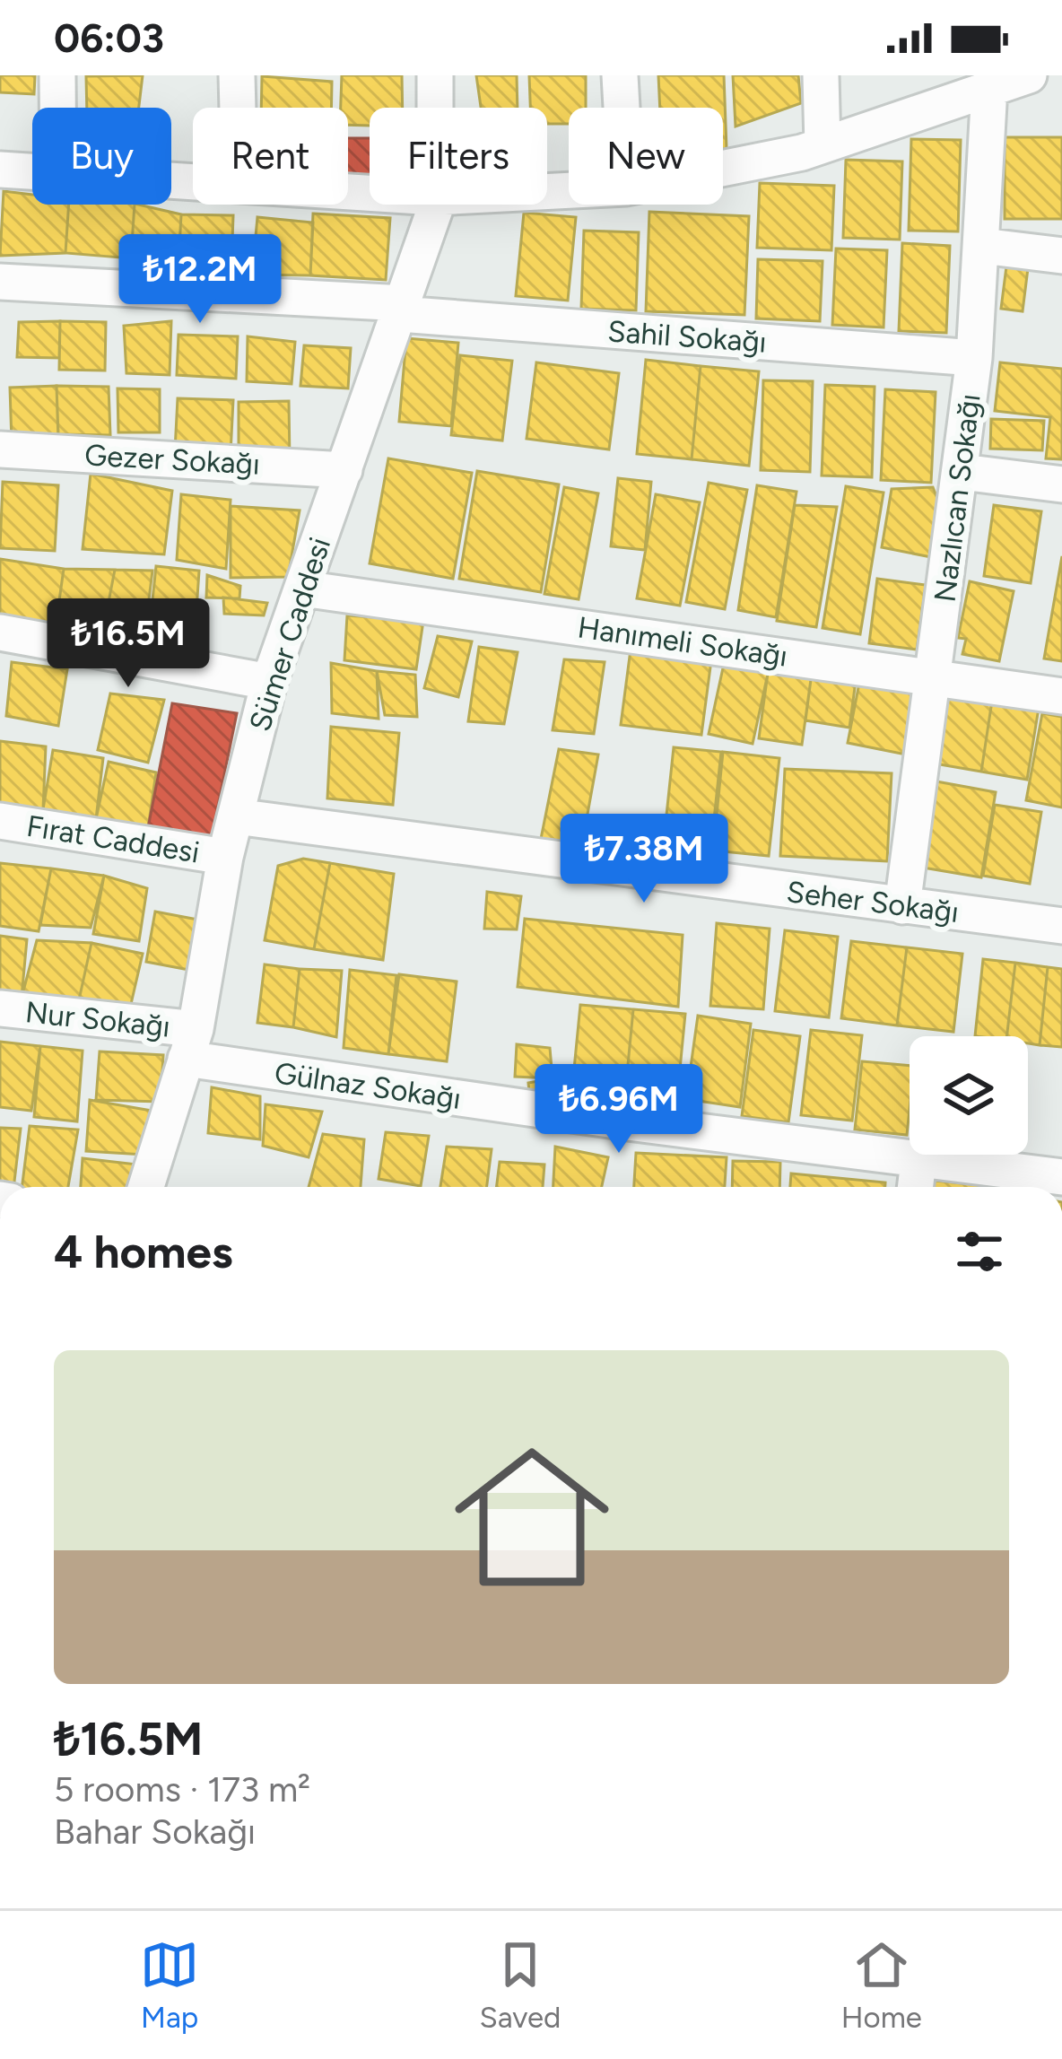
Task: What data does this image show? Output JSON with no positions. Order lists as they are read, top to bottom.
{
  "streets": {
    "street": [
      "Sahil Sokağı",
      "Gezer Sokağı",
      "Nazlıcan Sokağı",
      "Sümer Caddesi",
      "Hanımeli Sokağı",
      "Fırat Caddesi",
      "Seher Sokağı",
      "Nur Sokağı",
      "Gülnaz Sokağı"
    ]
  },
  "crossings": [
    ["Sahil Sokağı", "Nazlıcan Sokağı"],
    ["Sahil Sokağı", "Sümer Caddesi"],
    ["Gezer Sokağı", "Sümer Caddesi"],
    ["Nazlıcan Sokağı", "Hanımeli Sokağı"],
    ["Nazlıcan Sokağı", "Seher Sokağı"],
    ["Sümer Caddesi", "Hanımeli Sokağı"],
    ["Sümer Caddesi", "Fırat Caddesi"],
    ["Sümer Caddesi", "Seher Sokağı"],
    ["Sümer Caddesi", "Nur Sokağı"],
    ["Sümer Caddesi", "Gülnaz Sokağı"],
    ["Nur Sokağı", "Gülnaz Sokağı"]
  ],
  "page": {
    "status": "06:03",
    "chip": [
      "Buy",
      "Rent",
      "Filters",
      "New"
    ],
    "price": [
      "₺12.2M",
      "₺16.5M",
      "₺7.38M",
      "₺6.96M"
    ],
    "heading": "4 homes",
    "list": [
      {
        "name": "₺16.5M",
        "note": "5 rooms · 173 m² · Bahar Sokağı"
      }
    ],
    "tabs": ["Map", "Saved", "Home"]
  }
}
